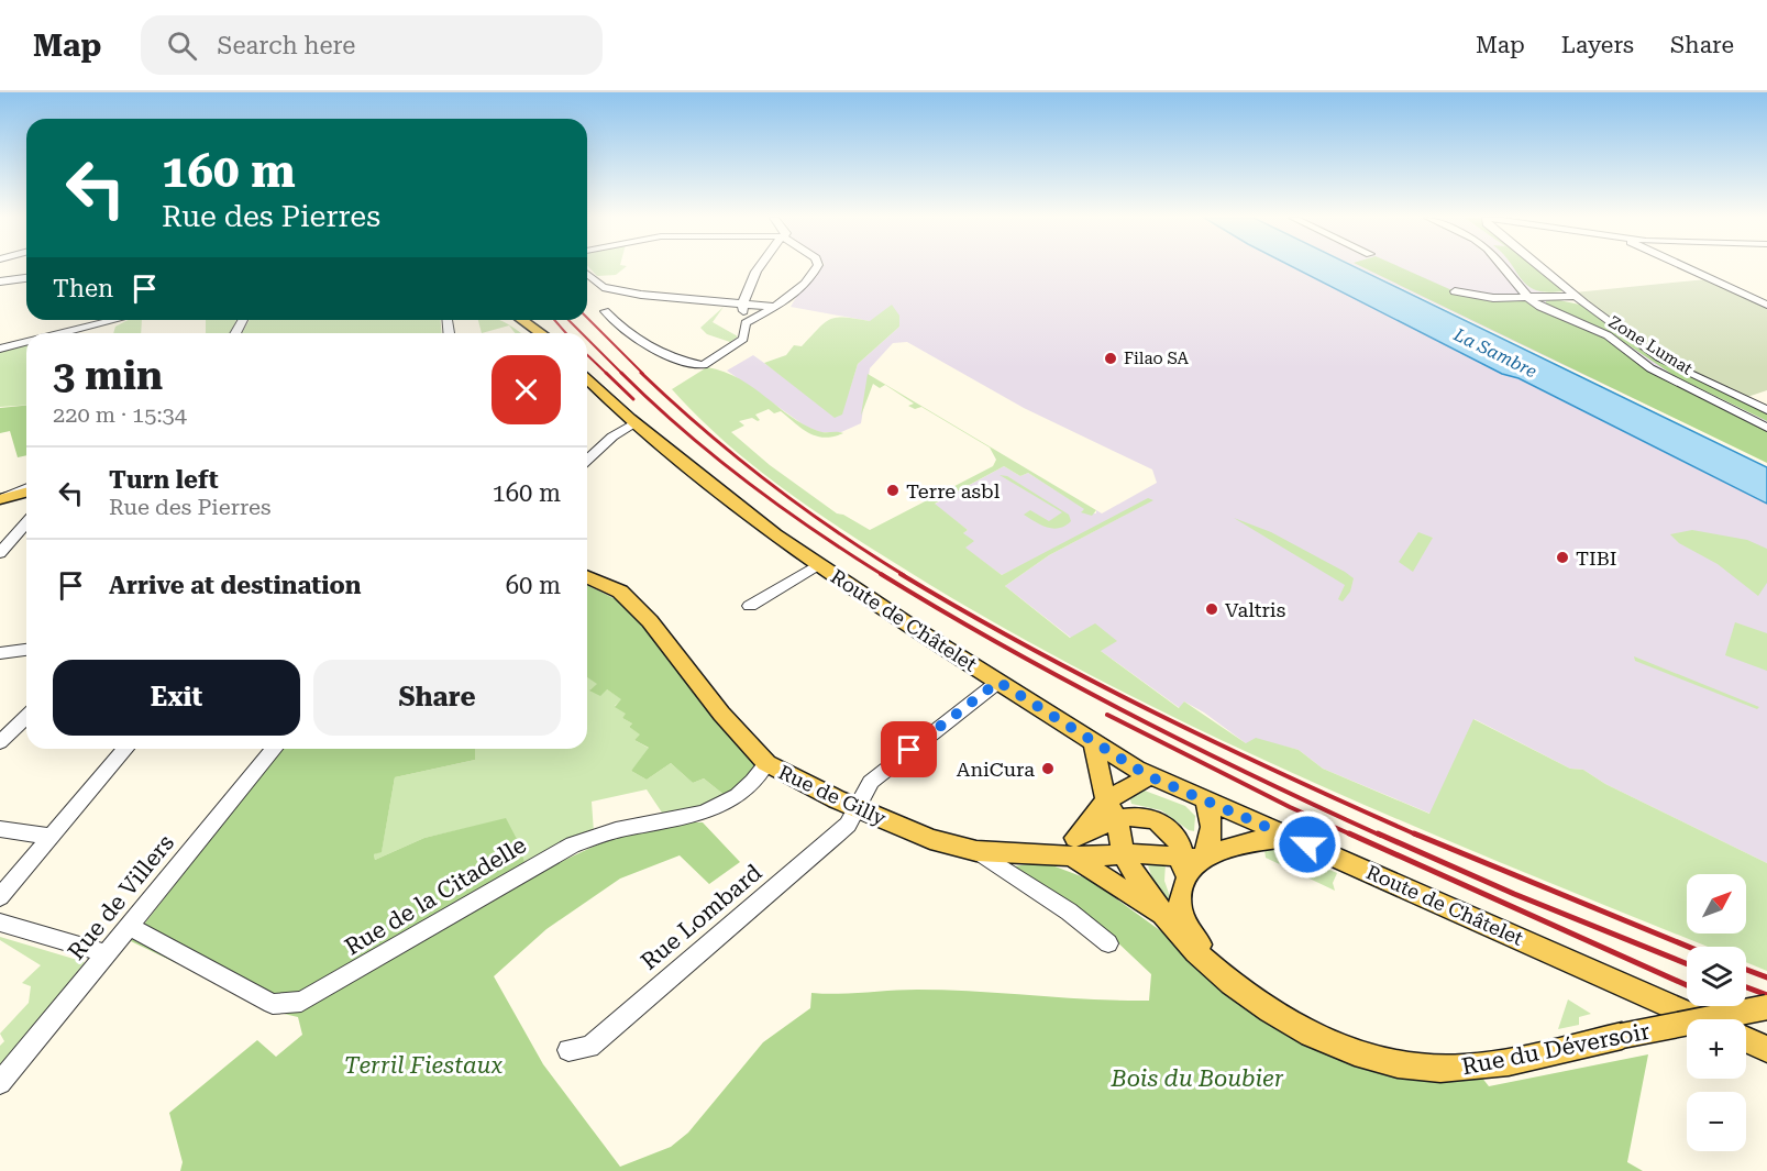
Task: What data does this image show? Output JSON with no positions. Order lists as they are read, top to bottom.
{
  "streets": {
    "main road": ["Route de Châtelet", "Rue de Gilly", "Rue du Déversoir"],
    "street": [
      "Zone Lumat",
      "Rue de la Citadelle",
      "Rue de Villers",
      "Rue Lombard"
    ]
  },
  "crossings": [
    ["Route de Châtelet", "Rue Lombard"],
    ["Route de Châtelet", "Rue du Déversoir"],
    ["Rue de Gilly", "Rue de la Citadelle"],
    ["Rue de Gilly", "Rue Lombard"],
    ["Rue de Gilly", "Rue du Déversoir"],
    ["Rue de la Citadelle", "Rue de Villers"]
  ],
  "water": ["La Sambre"],
  "parks": ["Terril Fiestaux", "Bois du Boubier"],
  "places": [
    "Filao SA",
    "Terre asbl",
    "TIBI",
    "Valtris",
    "AniCura"
  ],
  "north": "top right",
  "page": {
    "header": "Map",
    "search": "Search here",
    "nav": ["Map", "Layers", "Share"],
    "turn": ["160 m", "Rue des Pierres"],
    "then": "Then",
    "heading": ["3 min", "220 m · 15:34"],
    "list": [
      {
        "name": "Turn left",
        "note": "Rue des Pierres",
        "value": "160 m"
      },
      {
        "name": "Arrive at destination",
        "value": "60 m"
      }
    ],
    "buttons": ["Exit", "Share"],
    "map_buttons": ["+", "−"]
  }
}
